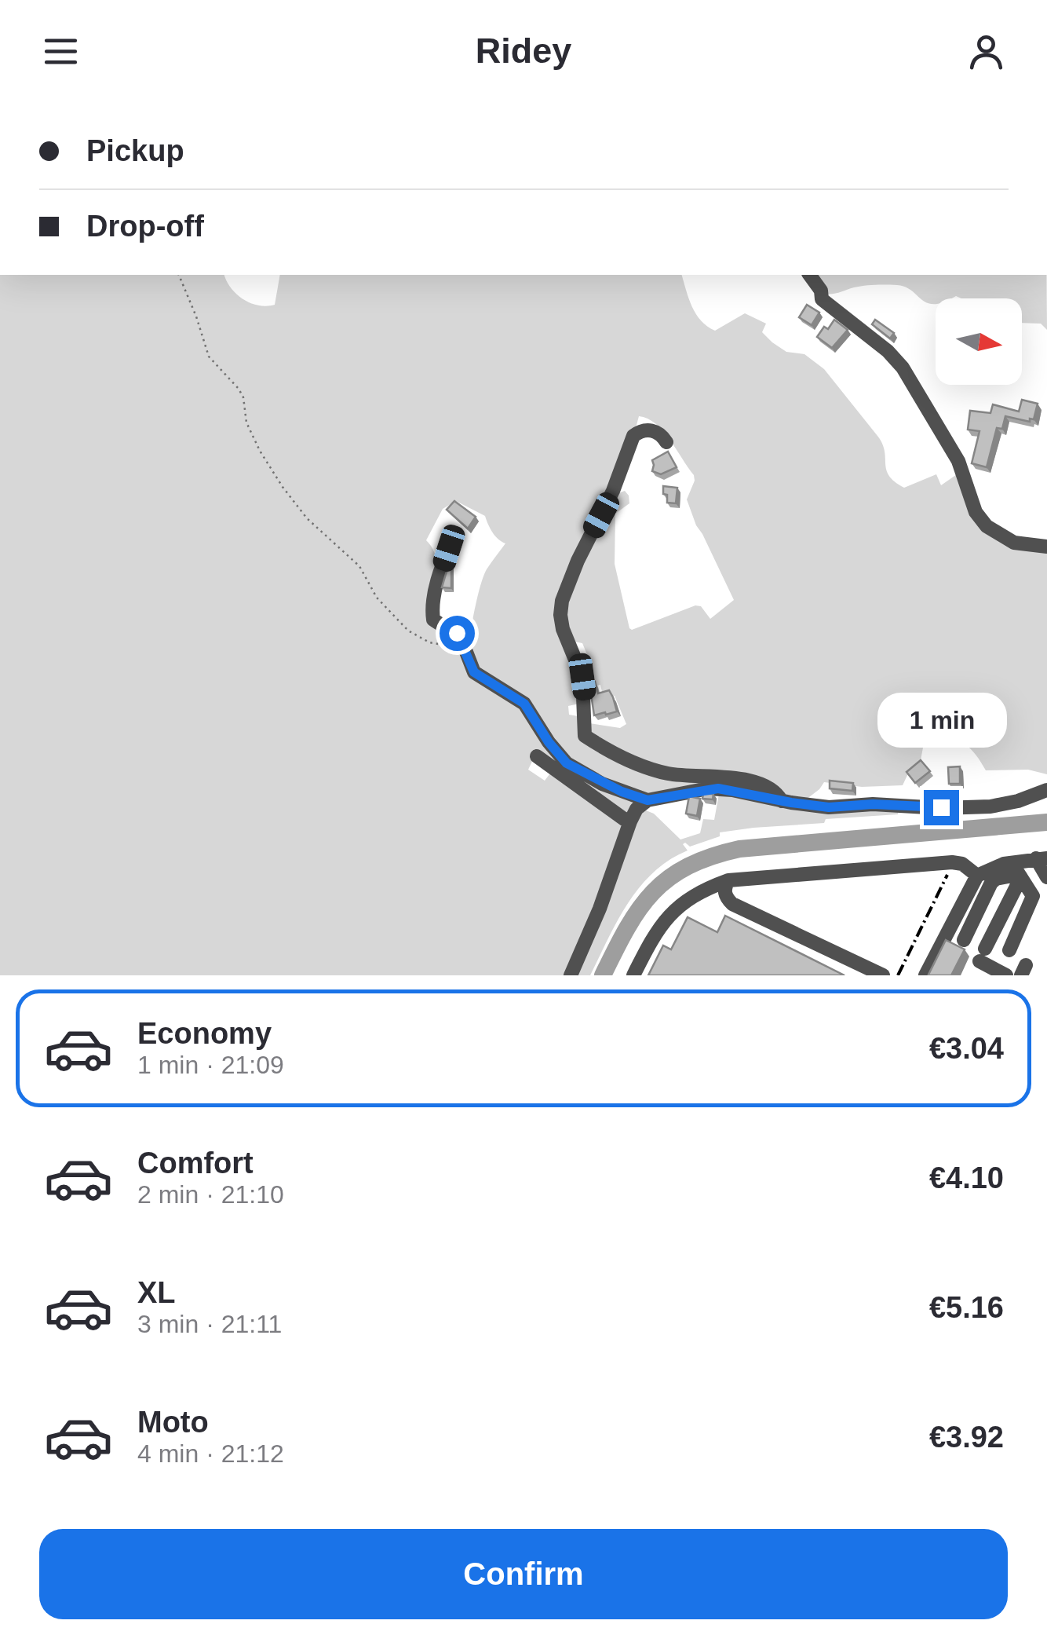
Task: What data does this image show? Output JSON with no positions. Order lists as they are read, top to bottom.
{
  "north": "right",
  "page": {
    "header": "Ridey",
    "banner": ["Pickup", "Drop-off"],
    "bubble": "1 min",
    "list": [
      {
        "name": "Economy",
        "note": "1 min · 21:09",
        "value": "€3.04"
      },
      {
        "name": "Comfort",
        "note": "2 min · 21:10",
        "value": "€4.10"
      },
      {
        "name": "XL",
        "note": "3 min · 21:11",
        "value": "€5.16"
      },
      {
        "name": "Moto",
        "note": "4 min · 21:12",
        "value": "€3.92"
      }
    ],
    "buttons": "Confirm"
  }
}
